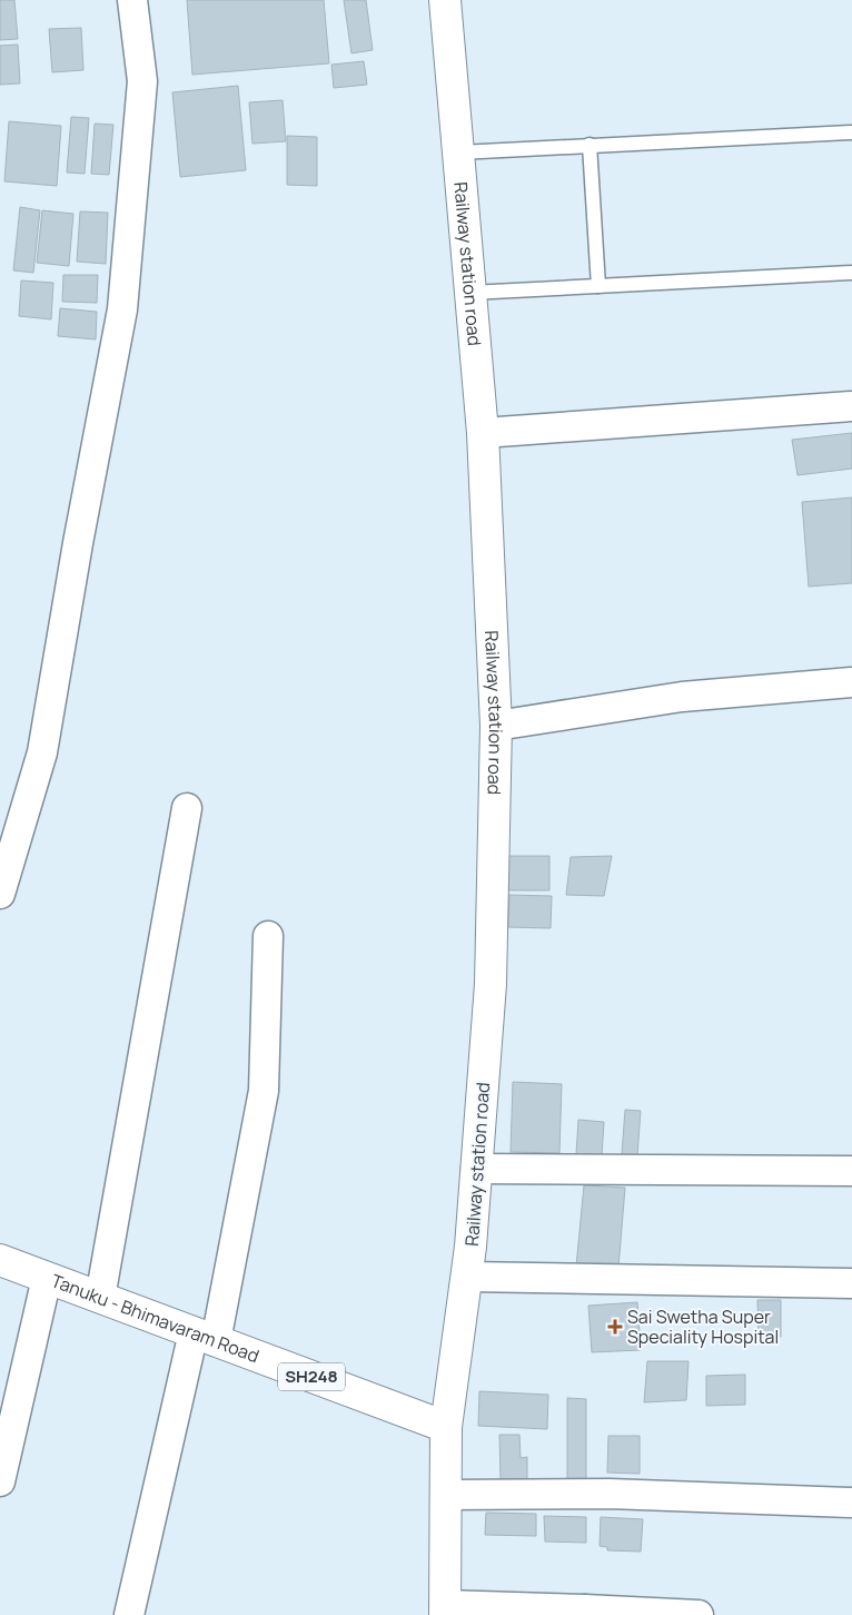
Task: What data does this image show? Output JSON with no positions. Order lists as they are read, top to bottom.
{
  "streets": {
    "street": ["Railway station road", "Tanuku - Bhimavaram Road", "SH248"]
  },
  "crossings": [
    ["Railway station road", "Tanuku - Bhimavaram Road"]
  ],
  "places": {
    "health": ["Sai Swetha Super Speciality Hospital"]
  }
}
